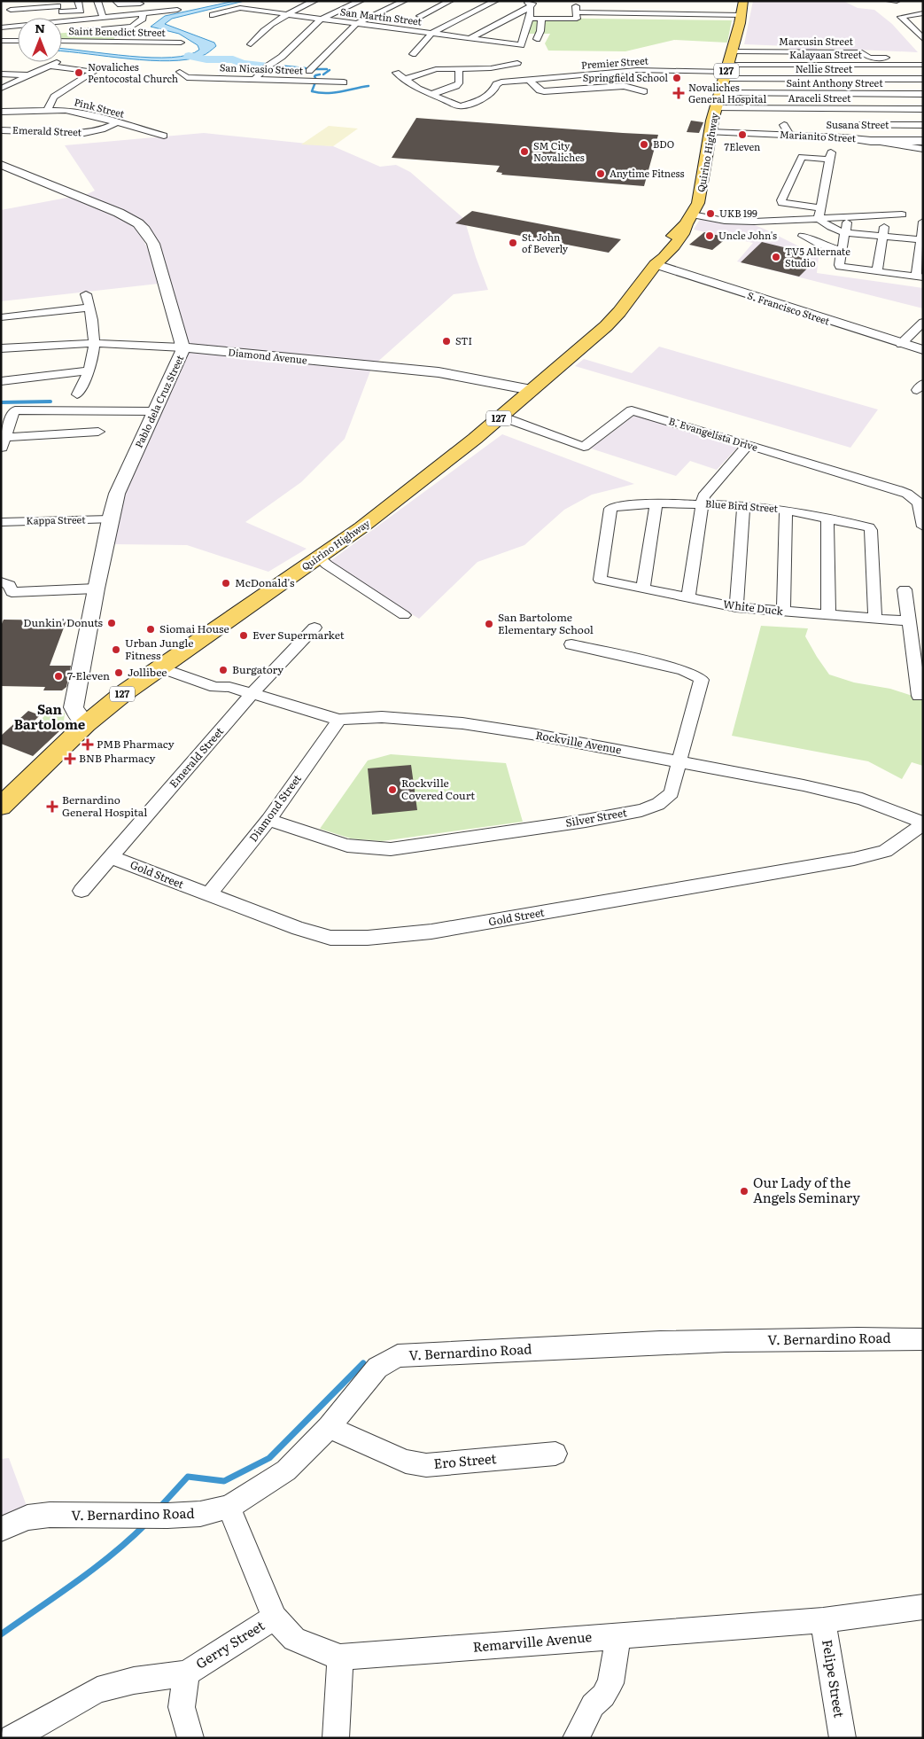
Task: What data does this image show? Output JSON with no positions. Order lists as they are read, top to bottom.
{
  "streets": {
    "main road": ["127", "Quirino Highway"],
    "street": [
      "San Martin Street",
      "Saint Benedict Street",
      "Marcusin Street",
      "Kalayaan Street",
      "Premier Street",
      "San Nicasio Street",
      "Nellie Street",
      "Saint Anthony Street",
      "Araceli Street",
      "Pink Street",
      "Susana Street",
      "Emerald Street",
      "Marianito Street",
      "S. Francisco Street",
      "Diamond Avenue",
      "Pablo dela Cruz Street",
      "B. Evangelista Drive",
      "Blue Bird Street",
      "Kappa Street",
      "White Duck",
      "Rockville Avenue",
      "Diamond Street",
      "Silver Street",
      "Gold Street",
      "V. Bernardino Road",
      "Ero Street",
      "Remarville Avenue",
      "Gerry Street",
      "Felipe Street"
    ]
  },
  "crossings": [
    ["Marcusin Street", "Quirino Highway"],
    ["Kalayaan Street", "Premier Street"],
    ["Kalayaan Street", "Nellie Street"],
    ["Kalayaan Street", "Quirino Highway"],
    ["Premier Street", "Nellie Street"],
    ["Premier Street", "Quirino Highway"],
    ["Nellie Street", "Quirino Highway"],
    ["Saint Anthony Street", "Quirino Highway"],
    ["Araceli Street", "Quirino Highway"],
    ["Pink Street", "Emerald Street"],
    ["Emerald Street", "Rockville Avenue"],
    ["Emerald Street", "Gold Street"],
    ["Marianito Street", "Quirino Highway"],
    ["Quirino Highway", "S. Francisco Street"],
    ["Quirino Highway", "Diamond Avenue"],
    ["Quirino Highway", "Pablo dela Cruz Street"],
    ["Quirino Highway", "B. Evangelista Drive"],
    ["Quirino Highway", "Rockville Avenue"],
    ["Diamond Avenue", "Pablo dela Cruz Street"],
    ["Pablo dela Cruz Street", "Kappa Street"],
    ["Blue Bird Street", "White Duck"],
    ["Rockville Avenue", "Diamond Street"],
    ["Rockville Avenue", "Silver Street"],
    ["Rockville Avenue", "Gold Street"],
    ["Diamond Street", "Silver Street"],
    ["Diamond Street", "Gold Street"],
    ["V. Bernardino Road", "Ero Street"],
    ["V. Bernardino Road", "Remarville Avenue"],
    ["Remarville Avenue", "Gerry Street"],
    ["Remarville Avenue", "Felipe Street"]
  ],
  "districts": ["San Bartolome"],
  "places": {
    "other": [
      "Novaliches Pentocostal Church",
      "Springfield School",
      "7Eleven",
      "BDO",
      "SM City Novaliches",
      "Anytime Fitness",
      "UKB 199",
      "Uncle John's",
      "St. John of Beverly",
      "TV5 Alternate Studio",
      "STI",
      "McDonald's",
      "Dunkin' Donuts",
      "San Bartolome Elementary School",
      "Siomai House",
      "Ever Supermarket",
      "Urban Jungle Fitness",
      "Burgatory",
      "Jollibee",
      "7-Eleven",
      "Rockville Covered Court",
      "Our Lady of the Angels Seminary"
    ],
    "health": [
      "Novaliches General Hospital",
      "PMB Pharmacy",
      "BNB Pharmacy",
      "Bernardino General Hospital"
    ]
  },
  "north": "top"
}
